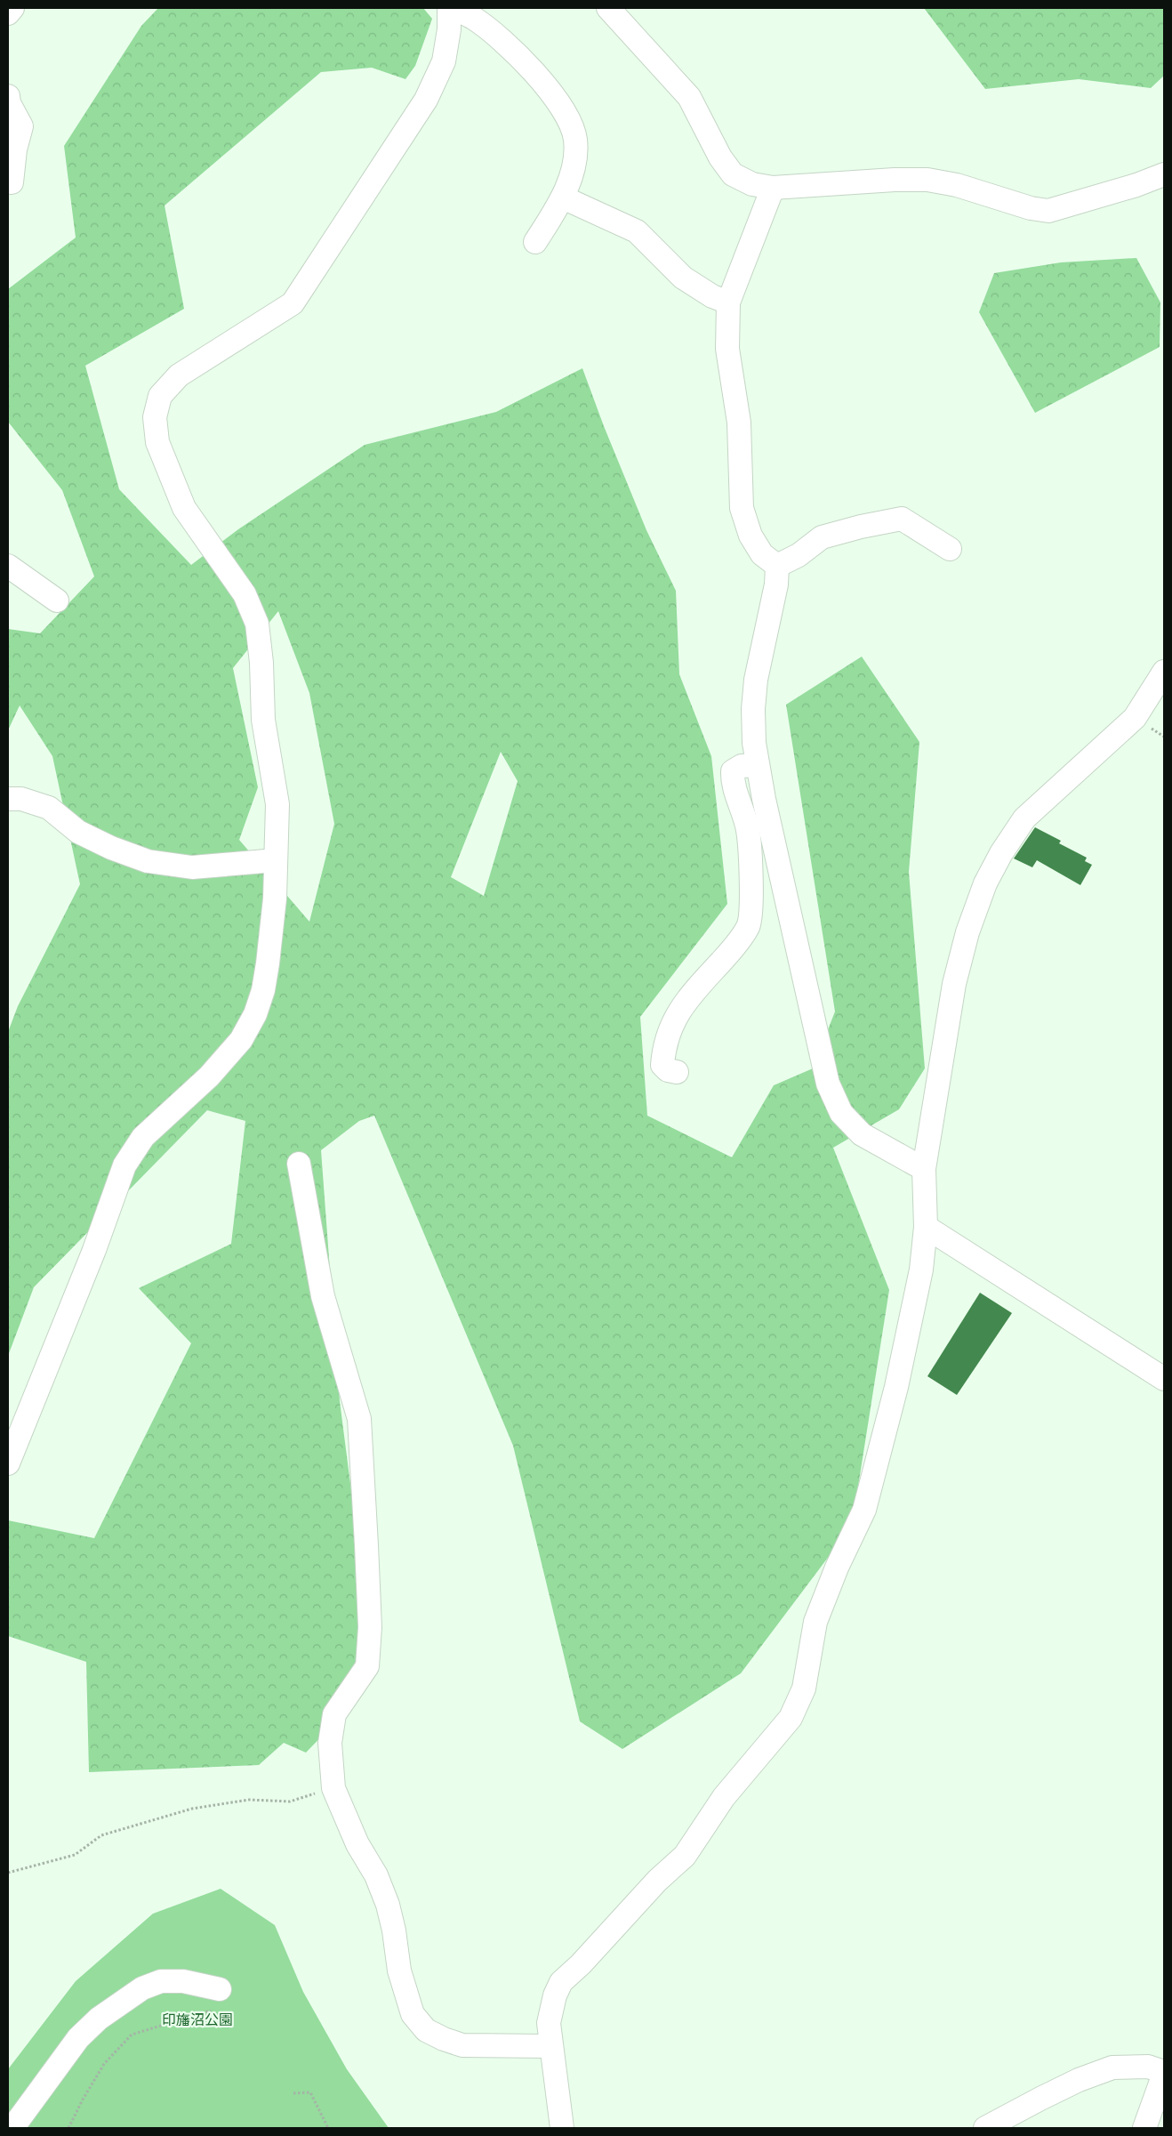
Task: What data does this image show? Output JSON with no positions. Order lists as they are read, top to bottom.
{
  "parks": ["印旛沼公園"]
}
